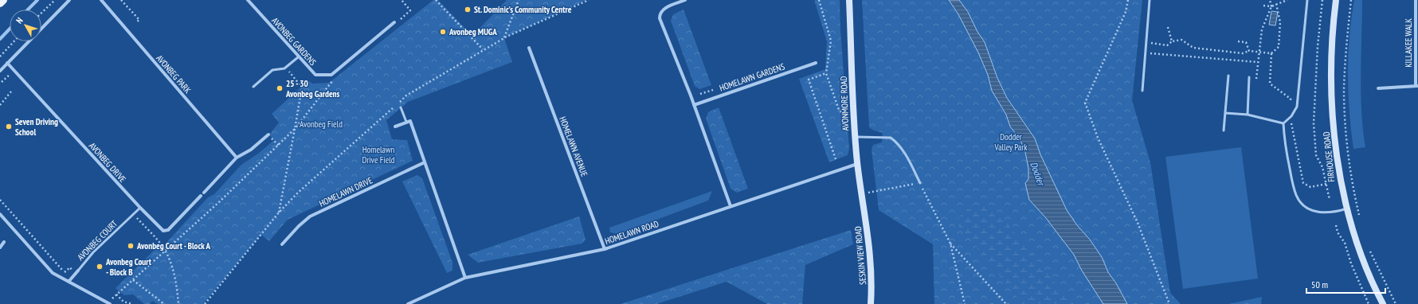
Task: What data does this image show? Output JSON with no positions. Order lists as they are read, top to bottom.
{
  "streets": {
    "main road": ["AVONMORE ROAD", "FIRHOUSE ROAD", "SESKIN VIEW ROAD"],
    "street": [
      "AVONBEG GARDENS",
      "KILLAKEE WALK",
      "AVONBEG PARK",
      "HOMELAWN GARDENS",
      "HOMELAWN AVENUE",
      "AVONBEG DRIVE",
      "HOMELAWN DRIVE",
      "HOMELAWN ROAD"
    ],
    "lane": ["AVONBEG COURT"]
  },
  "crossings": [
    ["AVONMORE ROAD", "HOMELAWN ROAD"],
    ["AVONMORE ROAD", "SESKIN VIEW ROAD"],
    ["HOMELAWN AVENUE", "HOMELAWN ROAD"],
    ["AVONBEG DRIVE", "AVONBEG COURT"]
  ],
  "water": ["Dodder"],
  "parks": ["Avonbeg Field", "Dodder Valley Park", "Homelawn Drive Field"],
  "places": [
    "St. Dominic's Community Centre",
    "Avonbeg MUGA",
    "25 - 30 Avonbeg Gardens",
    "Seven Driving School",
    "Avonbeg Court - Block A",
    "Avonbeg Court - Block B"
  ],
  "scale_bar": "50 m",
  "north": "top left"
}
